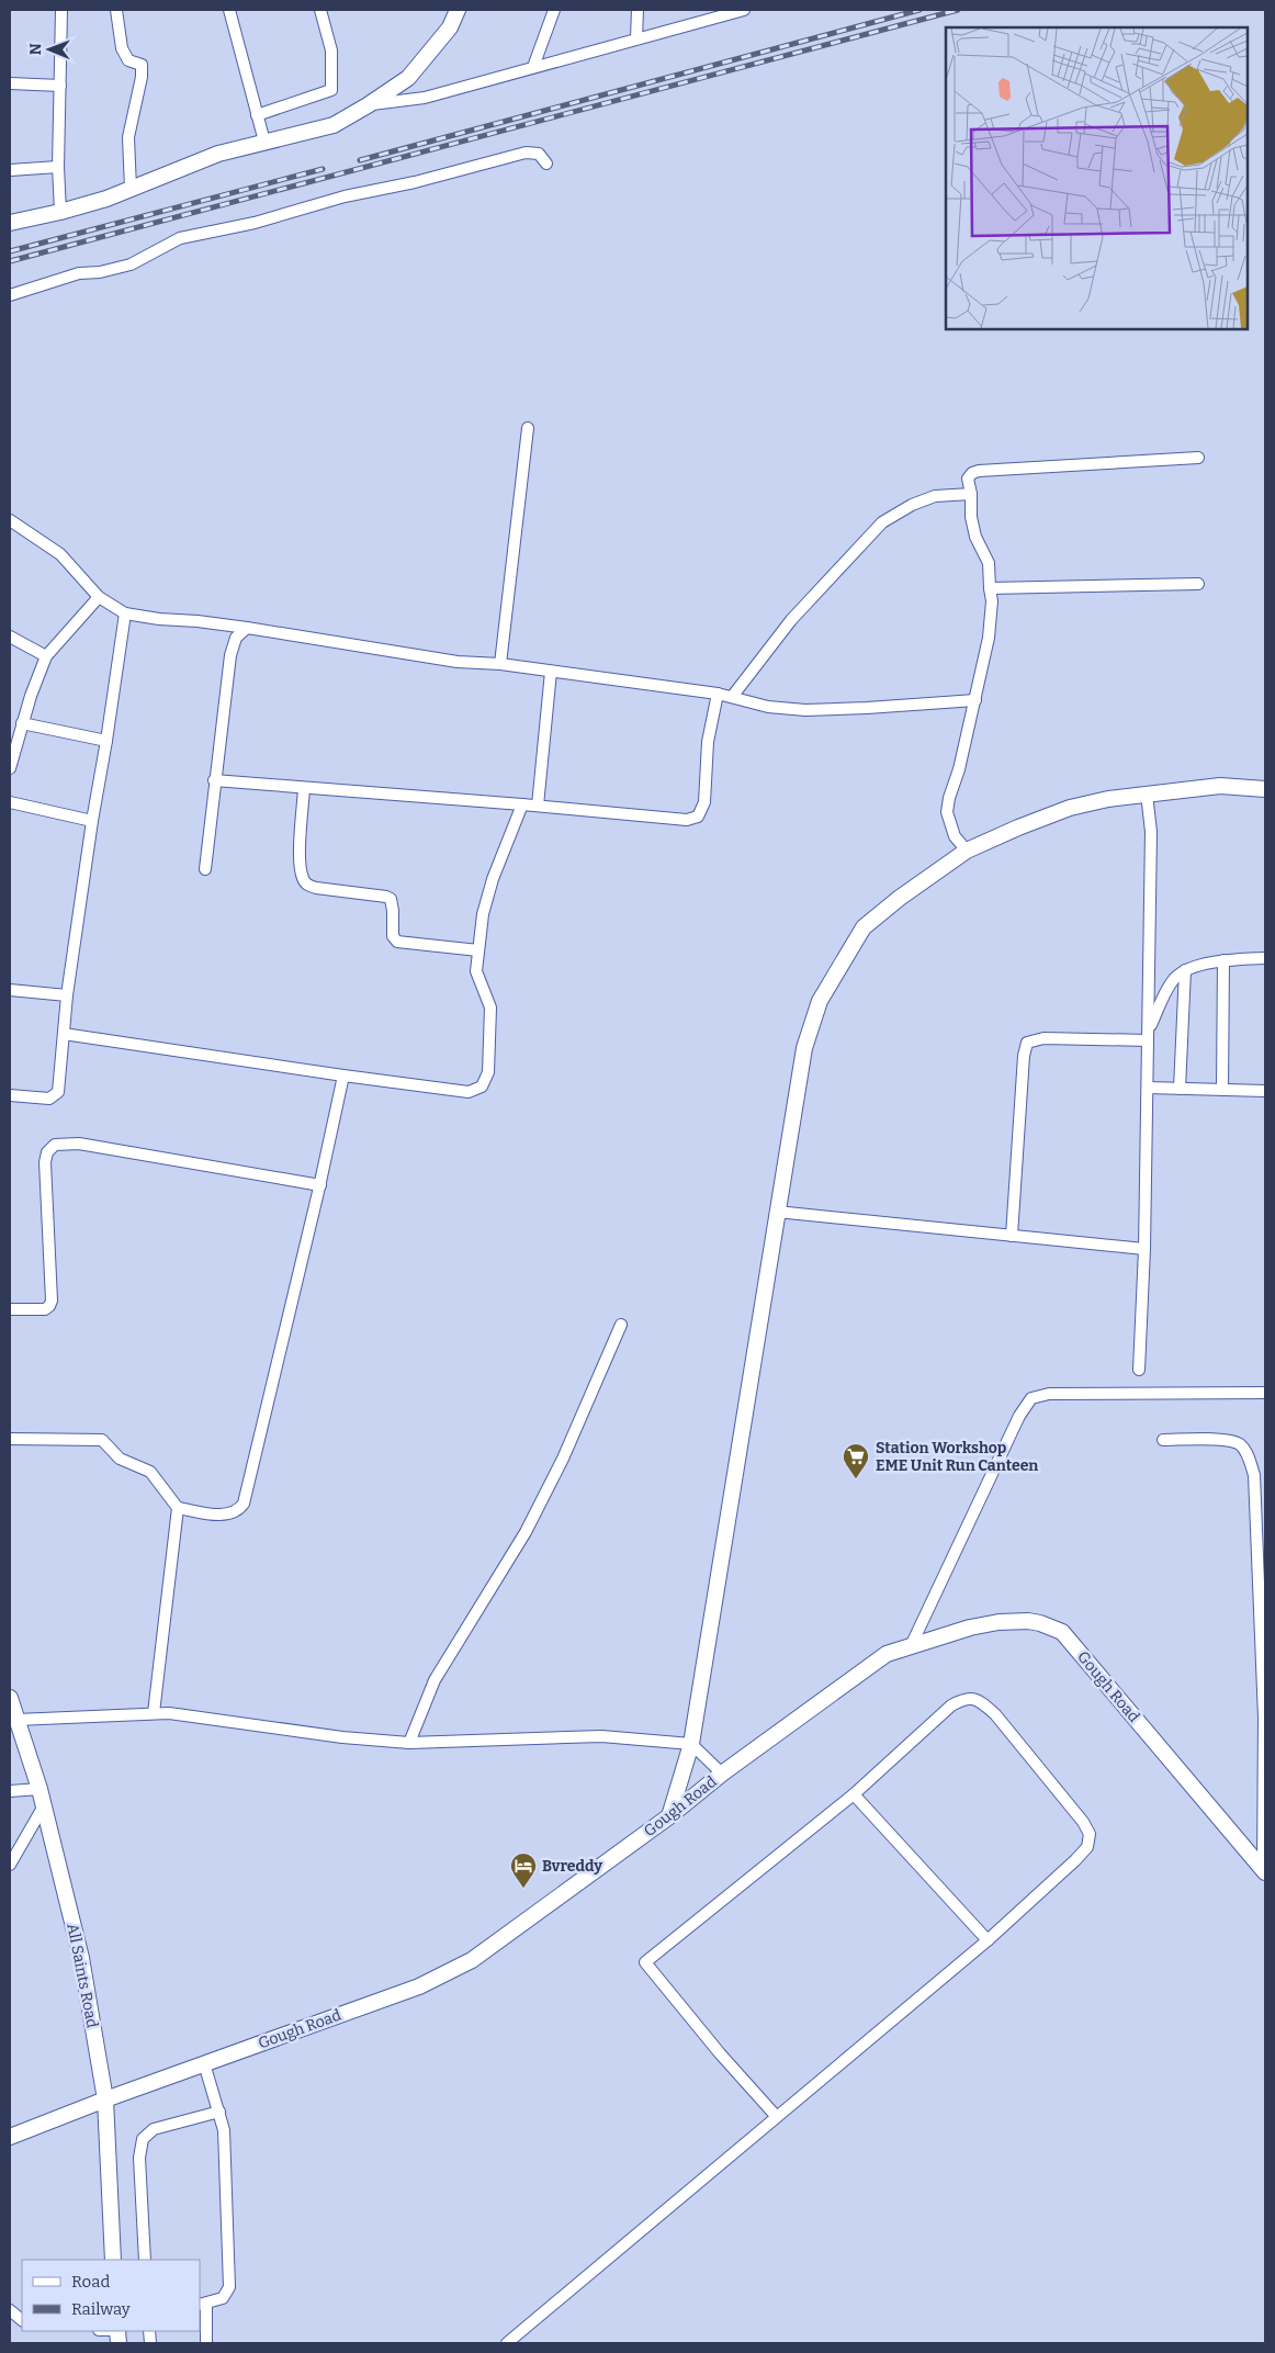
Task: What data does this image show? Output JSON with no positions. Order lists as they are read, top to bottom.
{
  "streets": {
    "street": ["Gough Road", "All Saints Road"]
  },
  "crossings": [
    ["Gough Road", "All Saints Road"]
  ],
  "places": {
    "supermarket": ["Station Workshop EME Unit Run Canteen"],
    "hotel": ["Bvreddy"]
  },
  "legend": ["Road", "Railway"],
  "north": "left"
}
